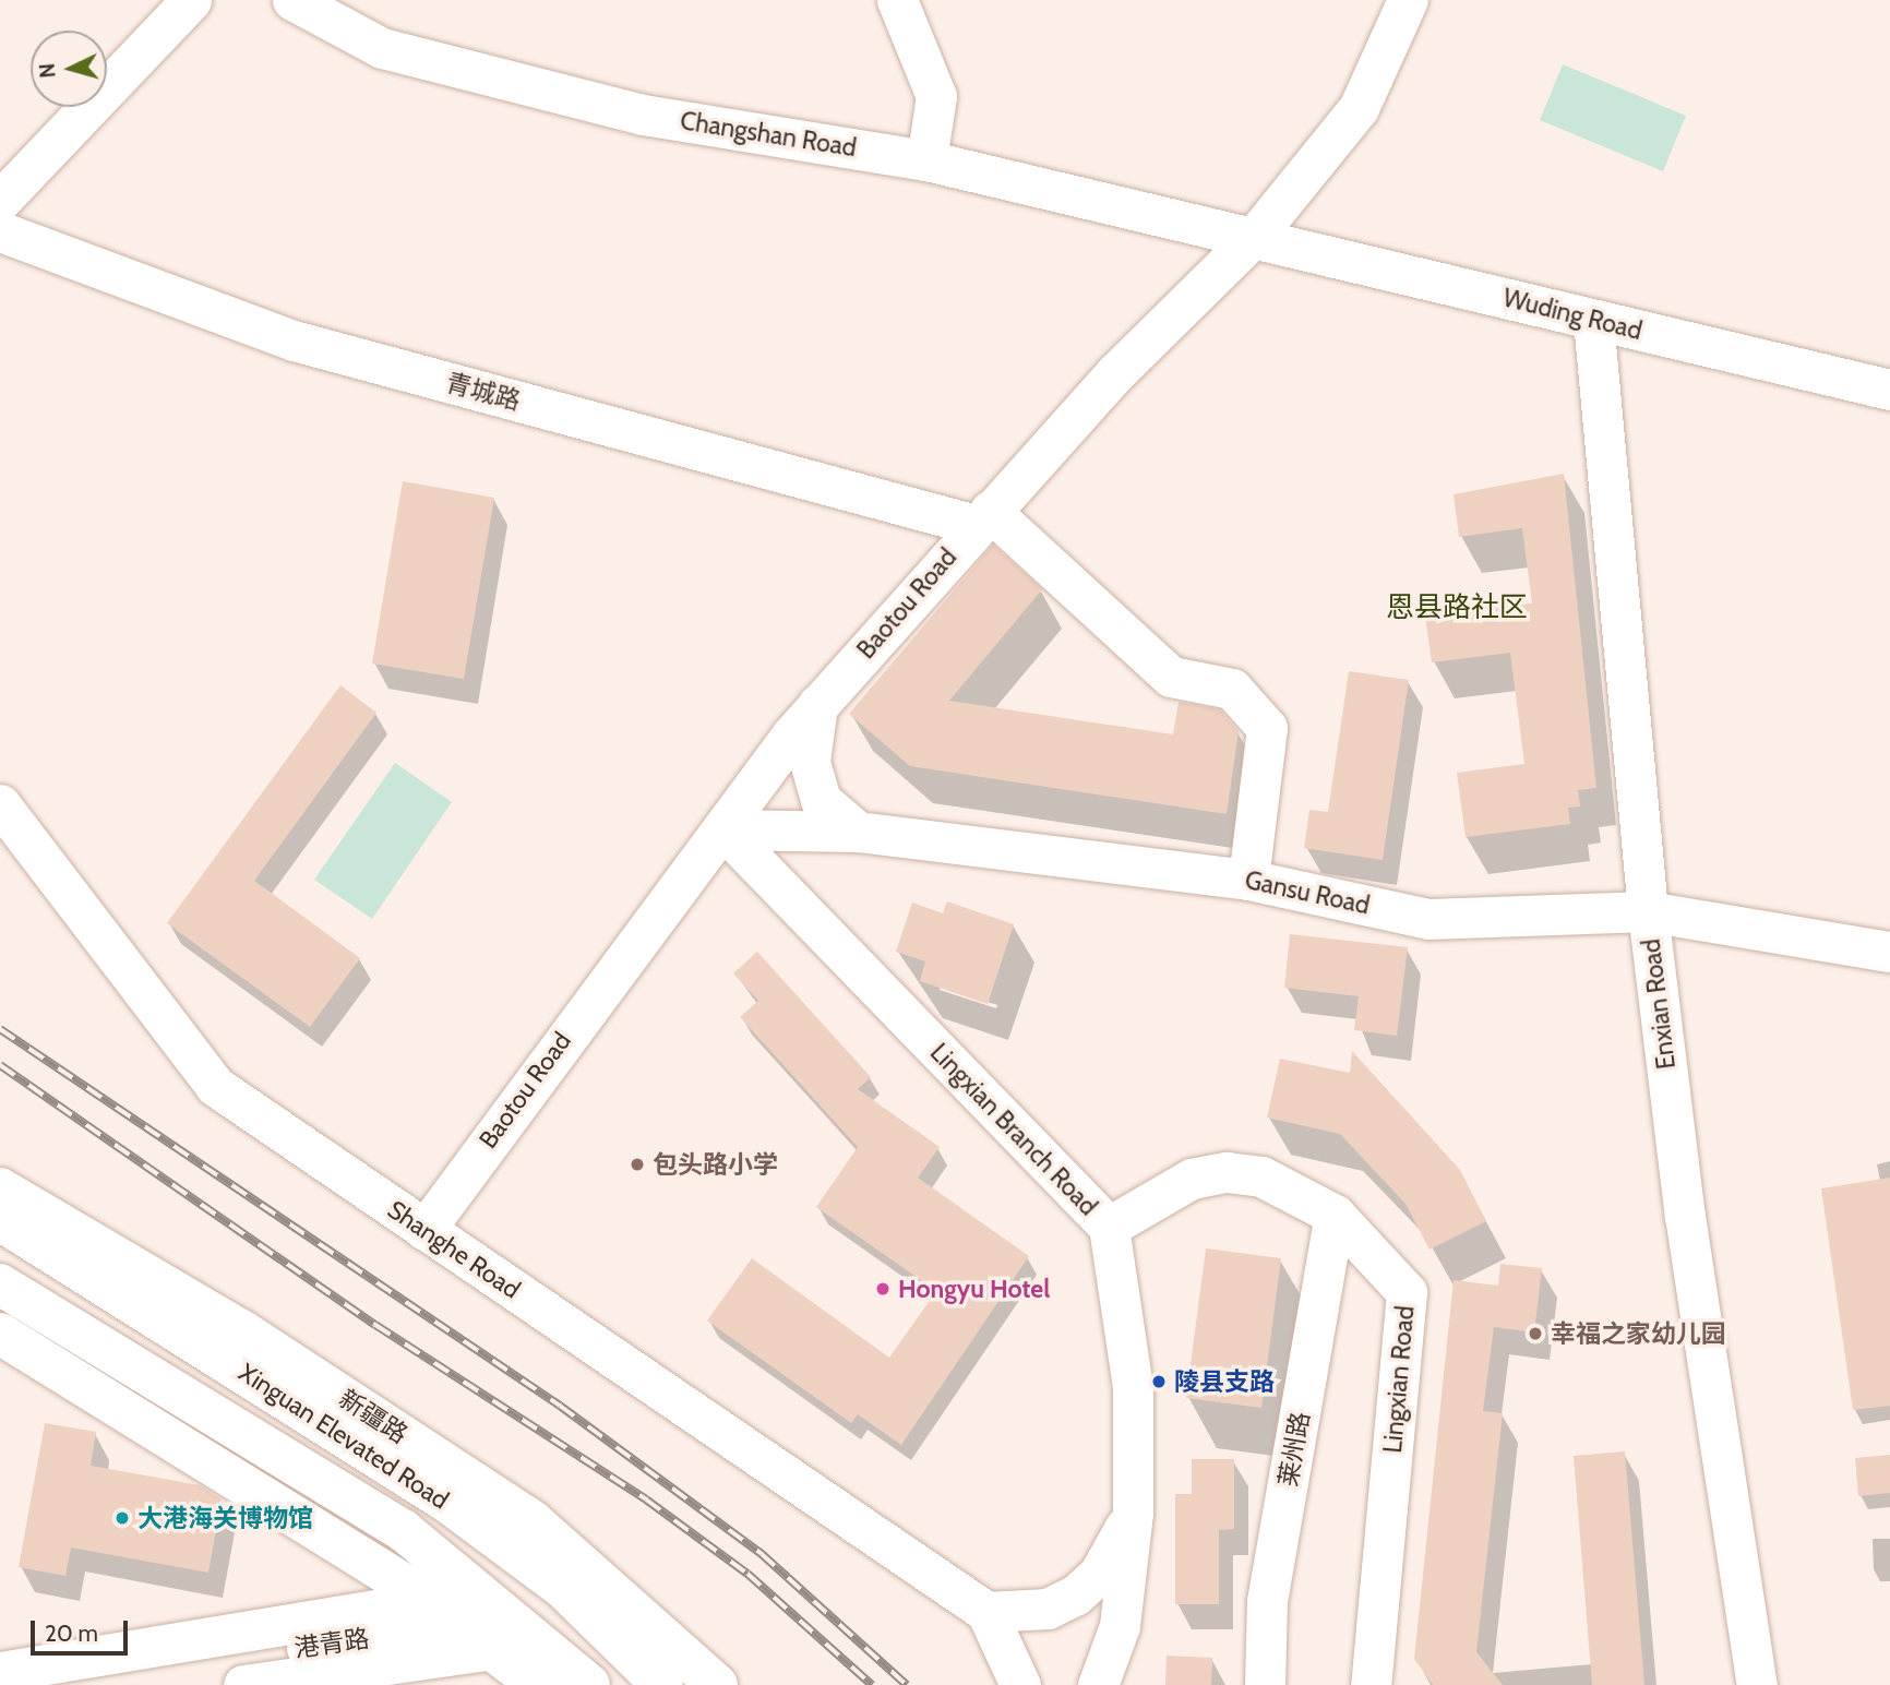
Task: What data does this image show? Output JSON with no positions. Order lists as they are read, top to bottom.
{
  "streets": {
    "main road": ["新疆路", "Xinguan Elevated Road"],
    "street": [
      "Changshan Road",
      "Wuding Road",
      "青城路",
      "Baotou Road",
      "Gansu Road",
      "Enxian Road",
      "Lingxian Branch Road",
      "Shanghe Road",
      "Lingxian Road",
      "莱州路",
      "港青路"
    ]
  },
  "crossings": [
    ["Changshan Road", "Wuding Road"],
    ["Changshan Road", "Baotou Road"],
    ["Wuding Road", "Baotou Road"],
    ["Wuding Road", "Enxian Road"],
    ["青城路", "Baotou Road"],
    ["Baotou Road", "Gansu Road"],
    ["Baotou Road", "Lingxian Branch Road"],
    ["Baotou Road", "Shanghe Road"],
    ["Gansu Road", "Enxian Road"],
    ["Gansu Road", "Lingxian Branch Road"],
    ["Lingxian Branch Road", "Lingxian Road"],
    ["Lingxian Road", "莱州路"]
  ],
  "districts": ["恩县路社区"],
  "places": [
    "包头路小学",
    "Hongyu Hotel",
    "幸福之家幼儿园",
    "陵县支路",
    "大港海关博物馆"
  ],
  "scale_bar": "20 m",
  "north": "left"
}
